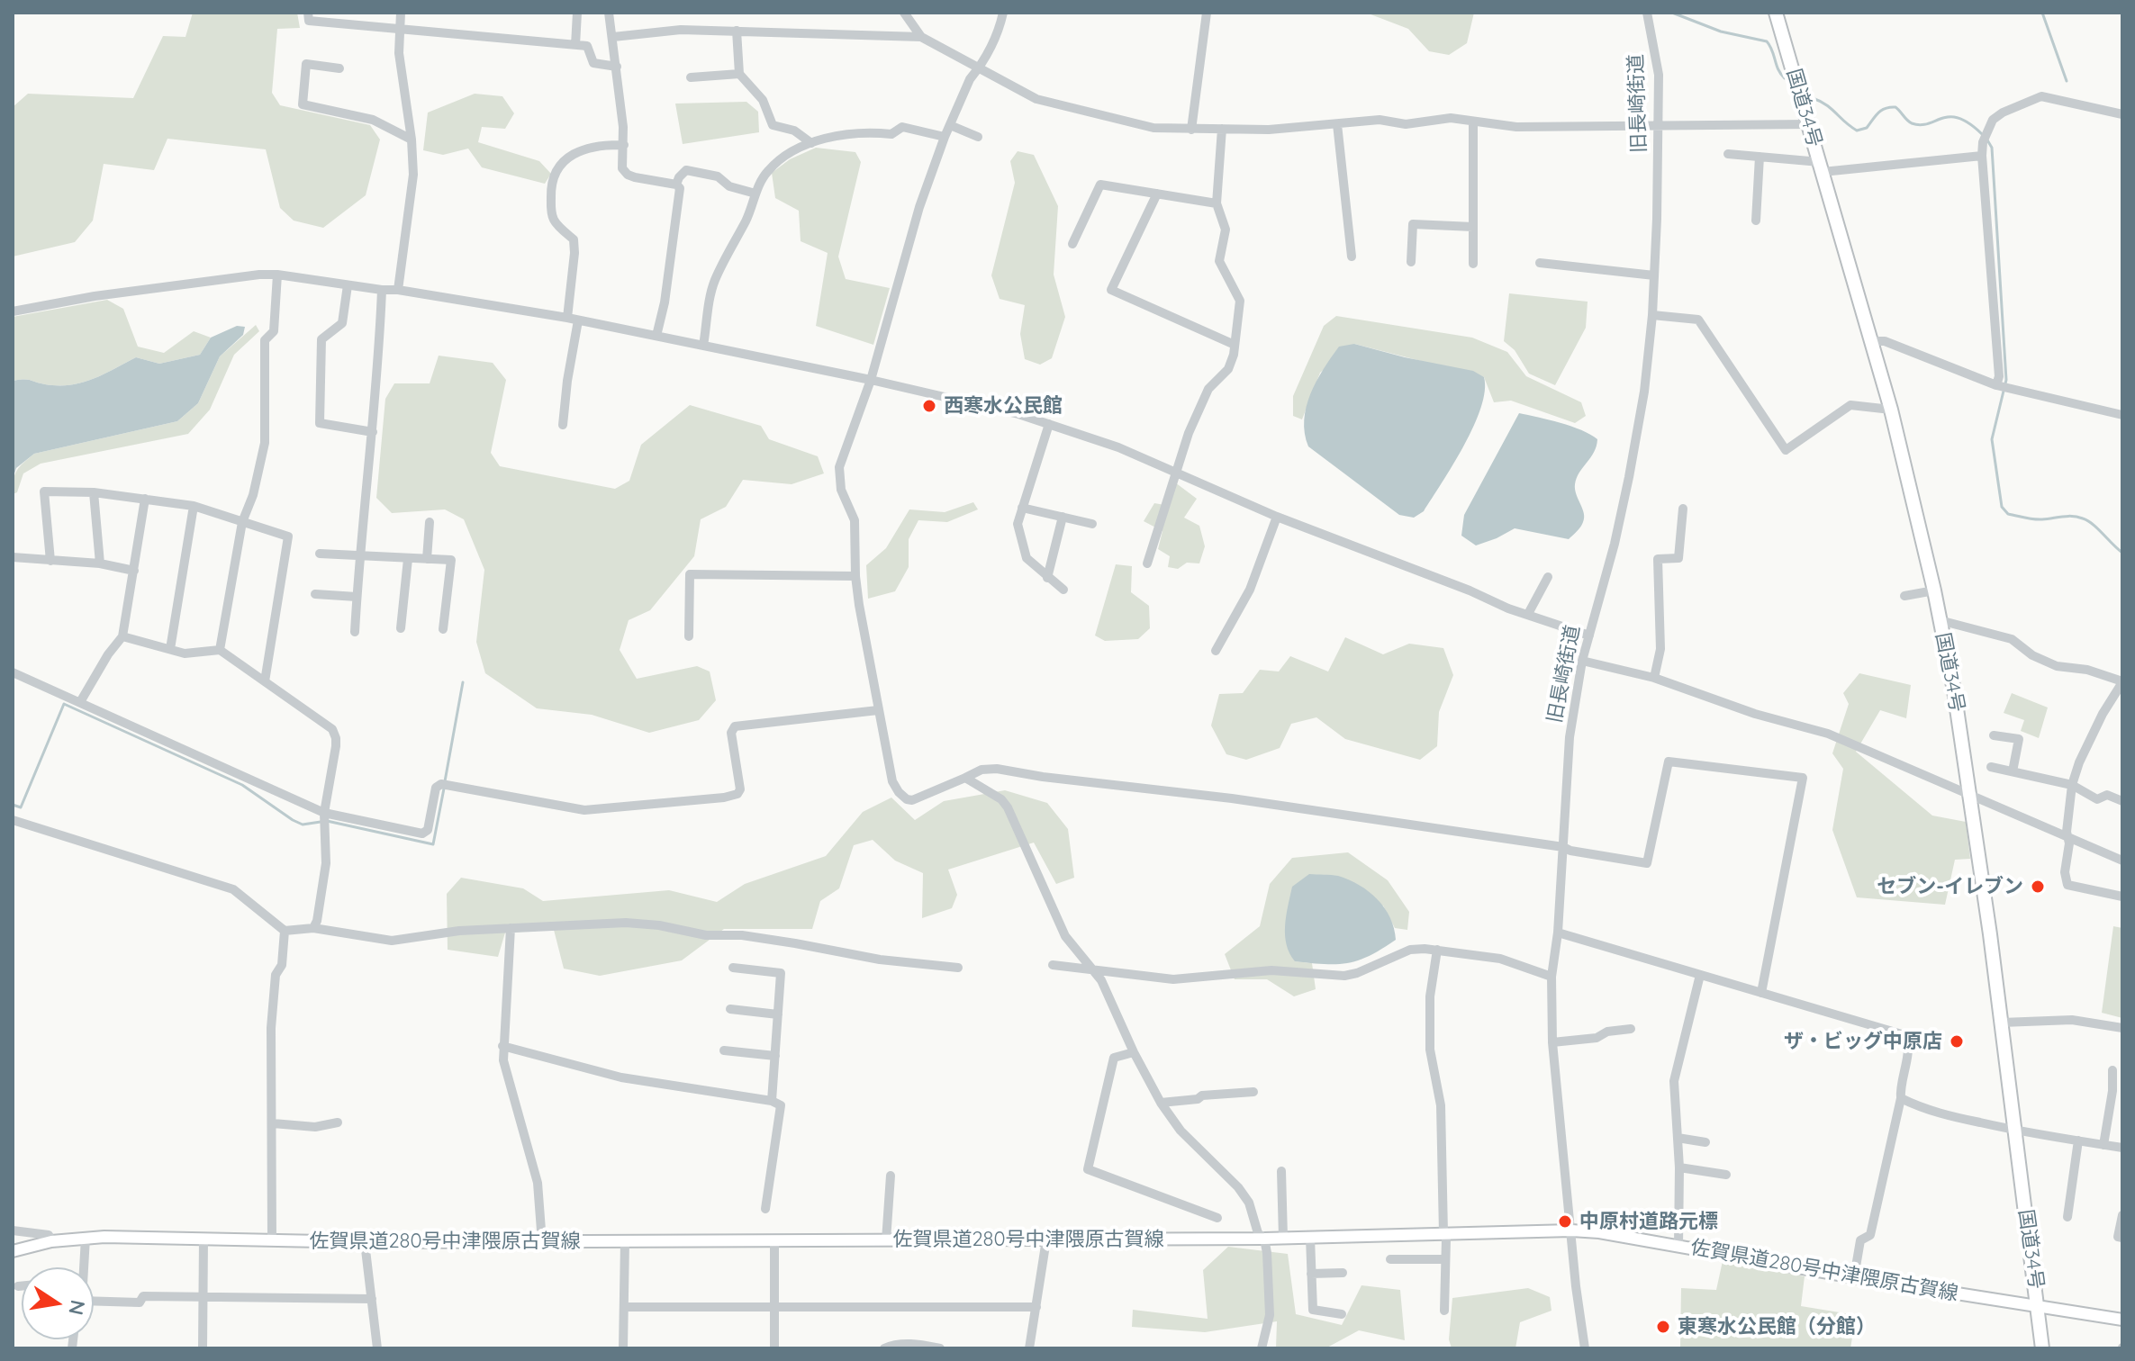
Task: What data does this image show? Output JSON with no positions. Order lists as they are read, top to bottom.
{
  "streets": {
    "highway": ["国道34号"],
    "main road": ["佐賀県道280号中津隈原古賀線"],
    "street": ["旧長崎街道"]
  },
  "crossings": [
    ["旧長崎街道", "佐賀県道280号中津隈原古賀線"],
    ["国道34号", "佐賀県道280号中津隈原古賀線"]
  ],
  "places": [
    "西寒水公民館",
    "セブン-イレブン",
    "ザ・ビッグ中原店",
    "中原村道路元標",
    "東寒水公民館（分館）"
  ],
  "north": "right"
}
